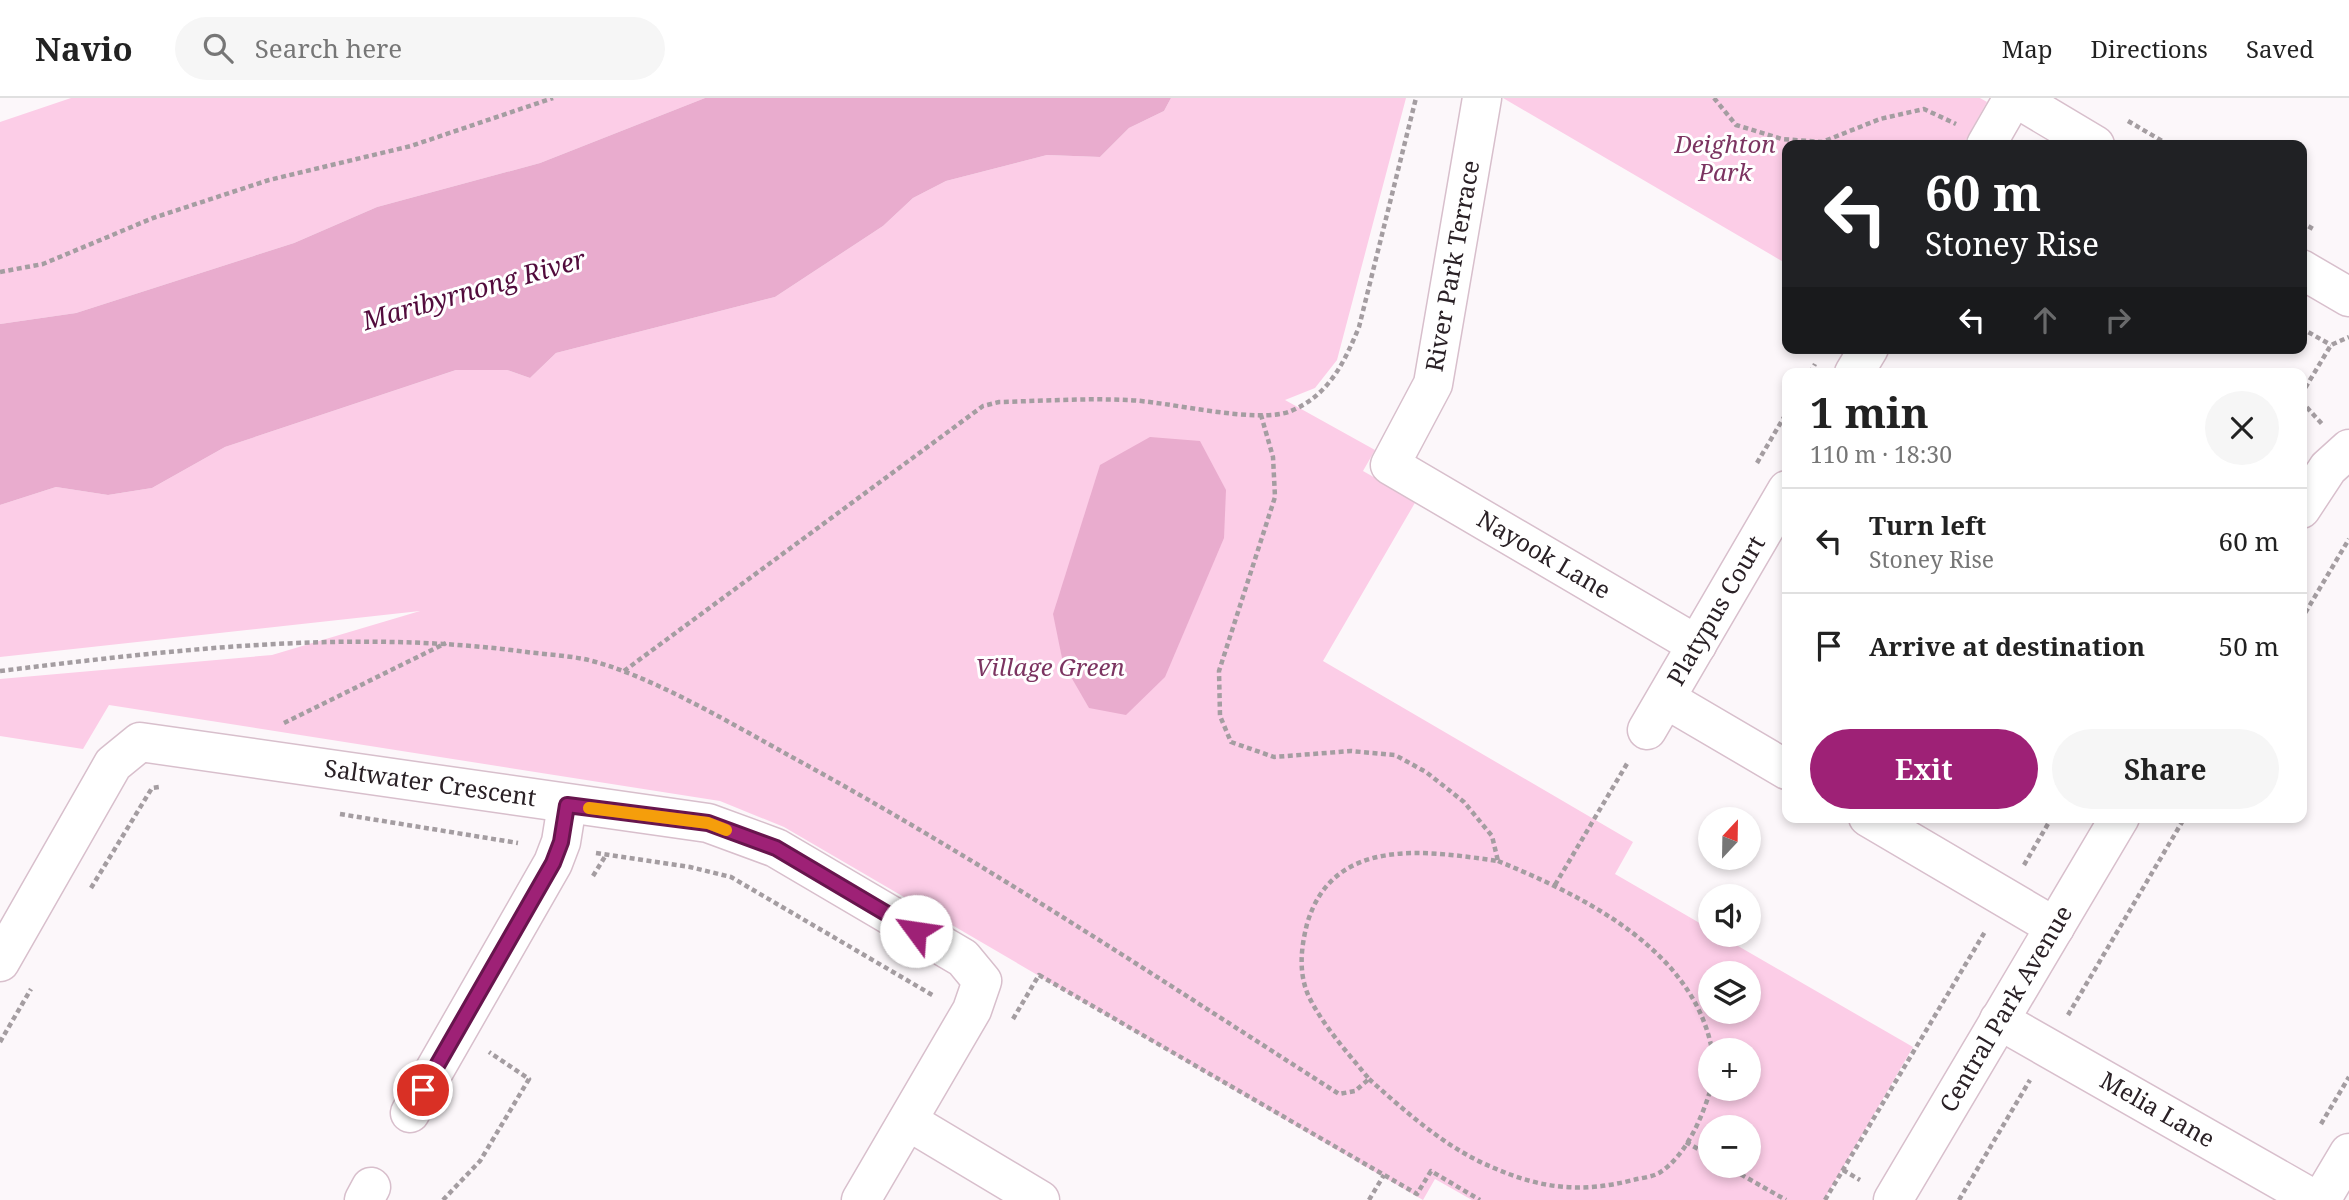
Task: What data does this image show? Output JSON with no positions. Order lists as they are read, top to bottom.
{
  "streets": {
    "street": [
      "River Park Terrace",
      "Nayook Lane",
      "Platypus Court",
      "Saltwater Crescent",
      "Central Park Avenue",
      "Melia Lane"
    ]
  },
  "crossings": [
    ["River Park Terrace", "Nayook Lane"],
    ["Nayook Lane", "Platypus Court"],
    ["Central Park Avenue", "Melia Lane"]
  ],
  "water": ["Maribyrnong River"],
  "parks": ["Deighton Park", "Village Green"],
  "north": "top",
  "page": {
    "header": "Navio",
    "search": "Search here",
    "nav": ["Map", "Directions", "Saved"],
    "turn": ["60 m", "Stoney Rise"],
    "heading": ["1 min", "110 m · 18:30"],
    "list": [
      {
        "name": "Turn left",
        "note": "Stoney Rise",
        "value": "60 m"
      },
      {
        "name": "Arrive at destination",
        "value": "50 m"
      }
    ],
    "buttons": ["Exit", "Share"],
    "map_buttons": ["+", "−"]
  }
}
